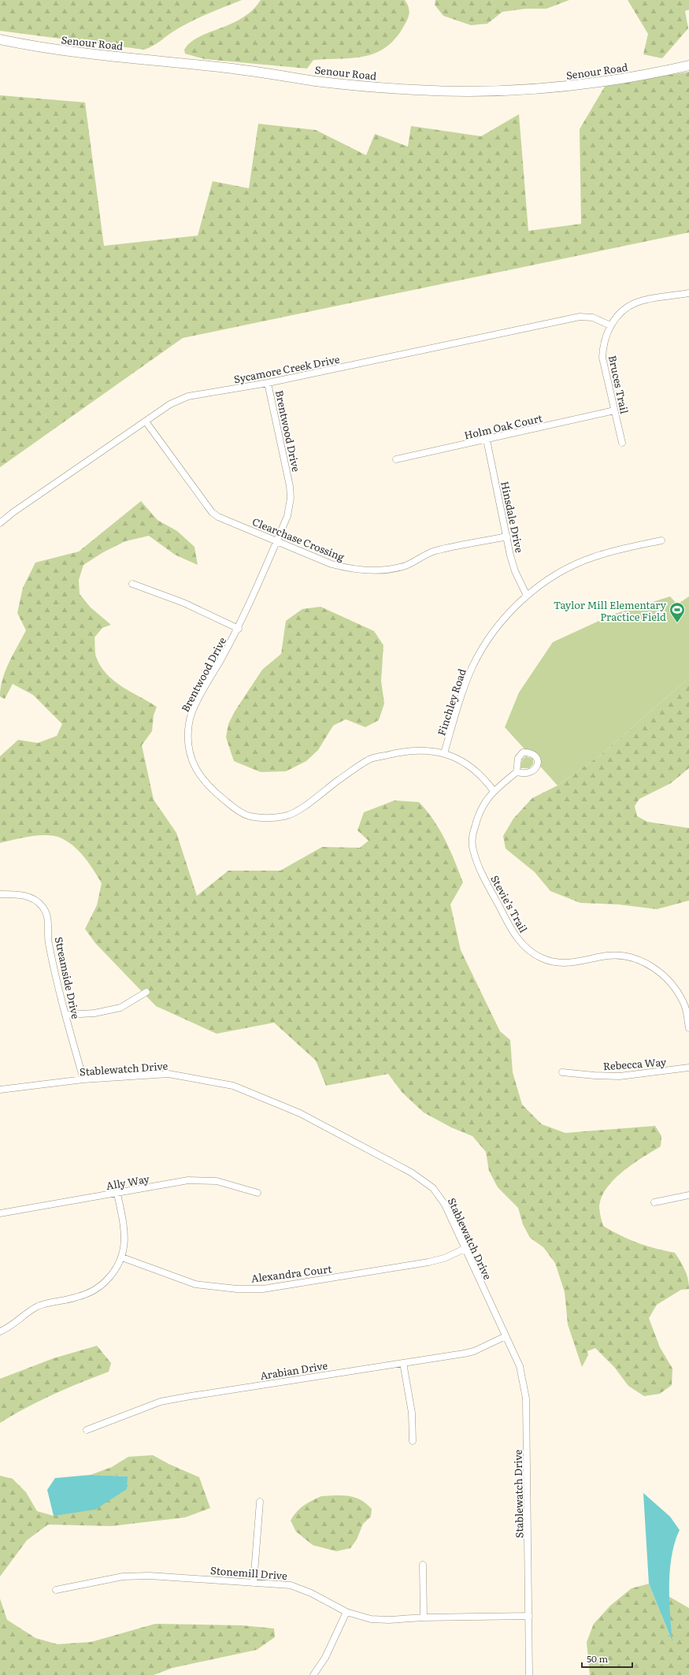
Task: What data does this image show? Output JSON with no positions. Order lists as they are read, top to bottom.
{
  "streets": {
    "street": [
      "Senour Road",
      "Sycamore Creek Drive",
      "Bruces Trail",
      "Holm Oak Court",
      "Brentwood Drive",
      "Hinsdale Drive",
      "Clearchase Crossing",
      "Finchley Road",
      "Stevie’s Trail",
      "Streamside Drive",
      "Rebecca Way",
      "Stablewatch Drive",
      "Ally Way",
      "Alexandra Court",
      "Arabian Drive",
      "Stonemill Drive"
    ]
  },
  "crossings": [
    ["Sycamore Creek Drive", "Bruces Trail"],
    ["Sycamore Creek Drive", "Brentwood Drive"],
    ["Sycamore Creek Drive", "Clearchase Crossing"],
    ["Bruces Trail", "Holm Oak Court"],
    ["Holm Oak Court", "Hinsdale Drive"],
    ["Brentwood Drive", "Clearchase Crossing"],
    ["Brentwood Drive", "Finchley Road"],
    ["Brentwood Drive", "Stevie’s Trail"],
    ["Hinsdale Drive", "Clearchase Crossing"],
    ["Hinsdale Drive", "Finchley Road"],
    ["Streamside Drive", "Stablewatch Drive"],
    ["Stablewatch Drive", "Alexandra Court"],
    ["Stablewatch Drive", "Arabian Drive"],
    ["Stablewatch Drive", "Stonemill Drive"]
  ],
  "places": {
    "sports": ["Taylor Mill Elementary Practice Field"]
  },
  "scale_bar": "50 m"
}
